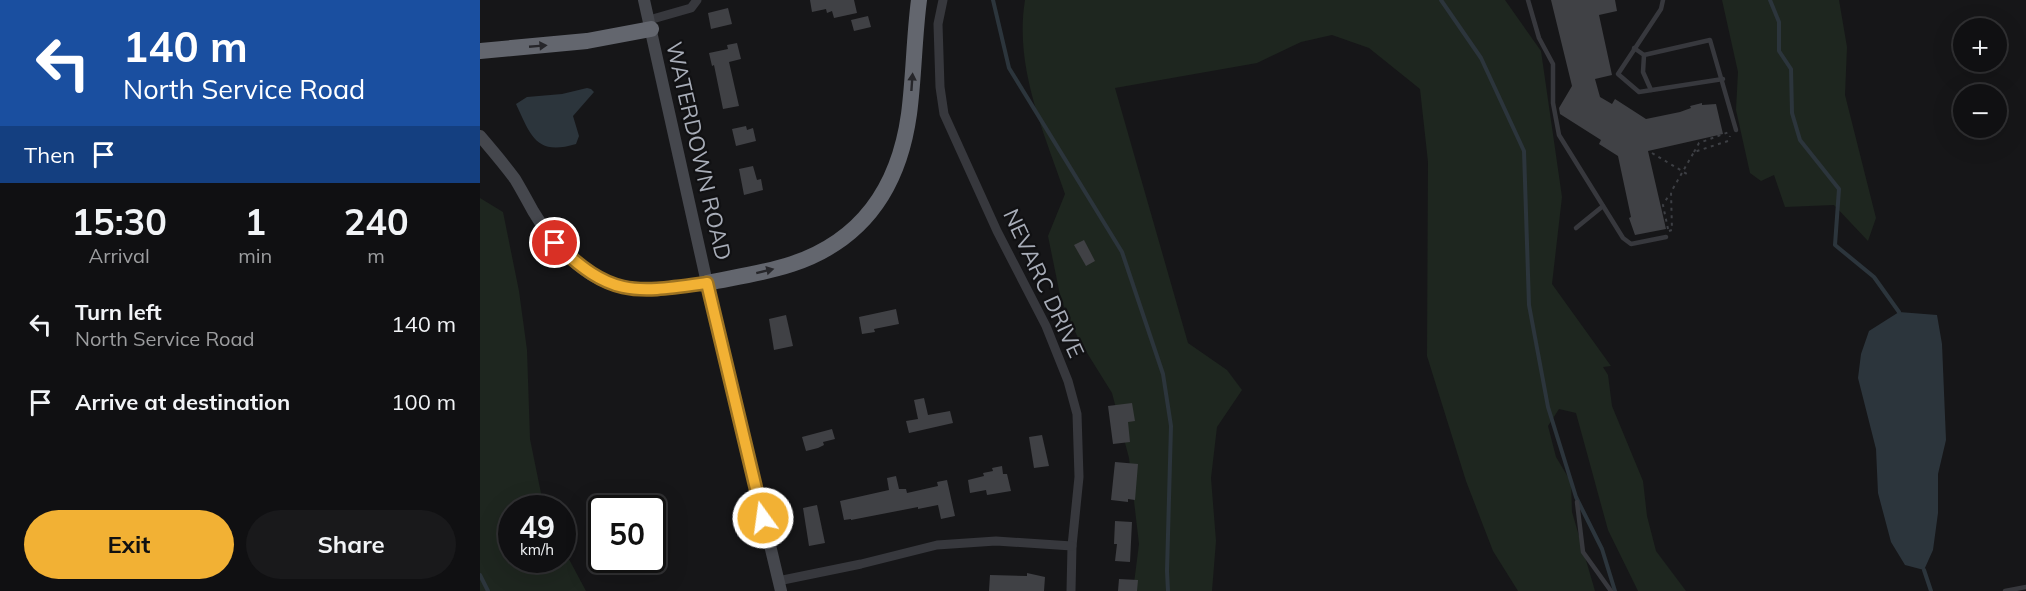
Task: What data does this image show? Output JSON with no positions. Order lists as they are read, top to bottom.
{
  "streets": {
    "main road": ["WATERDOWN ROAD"],
    "street": ["NEVARC DRIVE"]
  },
  "page": {
    "turn": ["140 m", "North Service Road"],
    "map_buttons": ["+", "−"],
    "then": "Then",
    "eta": [
      "15:30",
      "Arrival",
      "1",
      "min",
      "240",
      "m"
    ],
    "list": [
      {
        "name": "Turn left",
        "note": "North Service Road",
        "value": "140 m"
      },
      {
        "name": "Arrive at destination",
        "value": "100 m"
      }
    ],
    "speed": "49 km/h",
    "limit": "50",
    "buttons": ["Exit", "Share"]
  }
}
